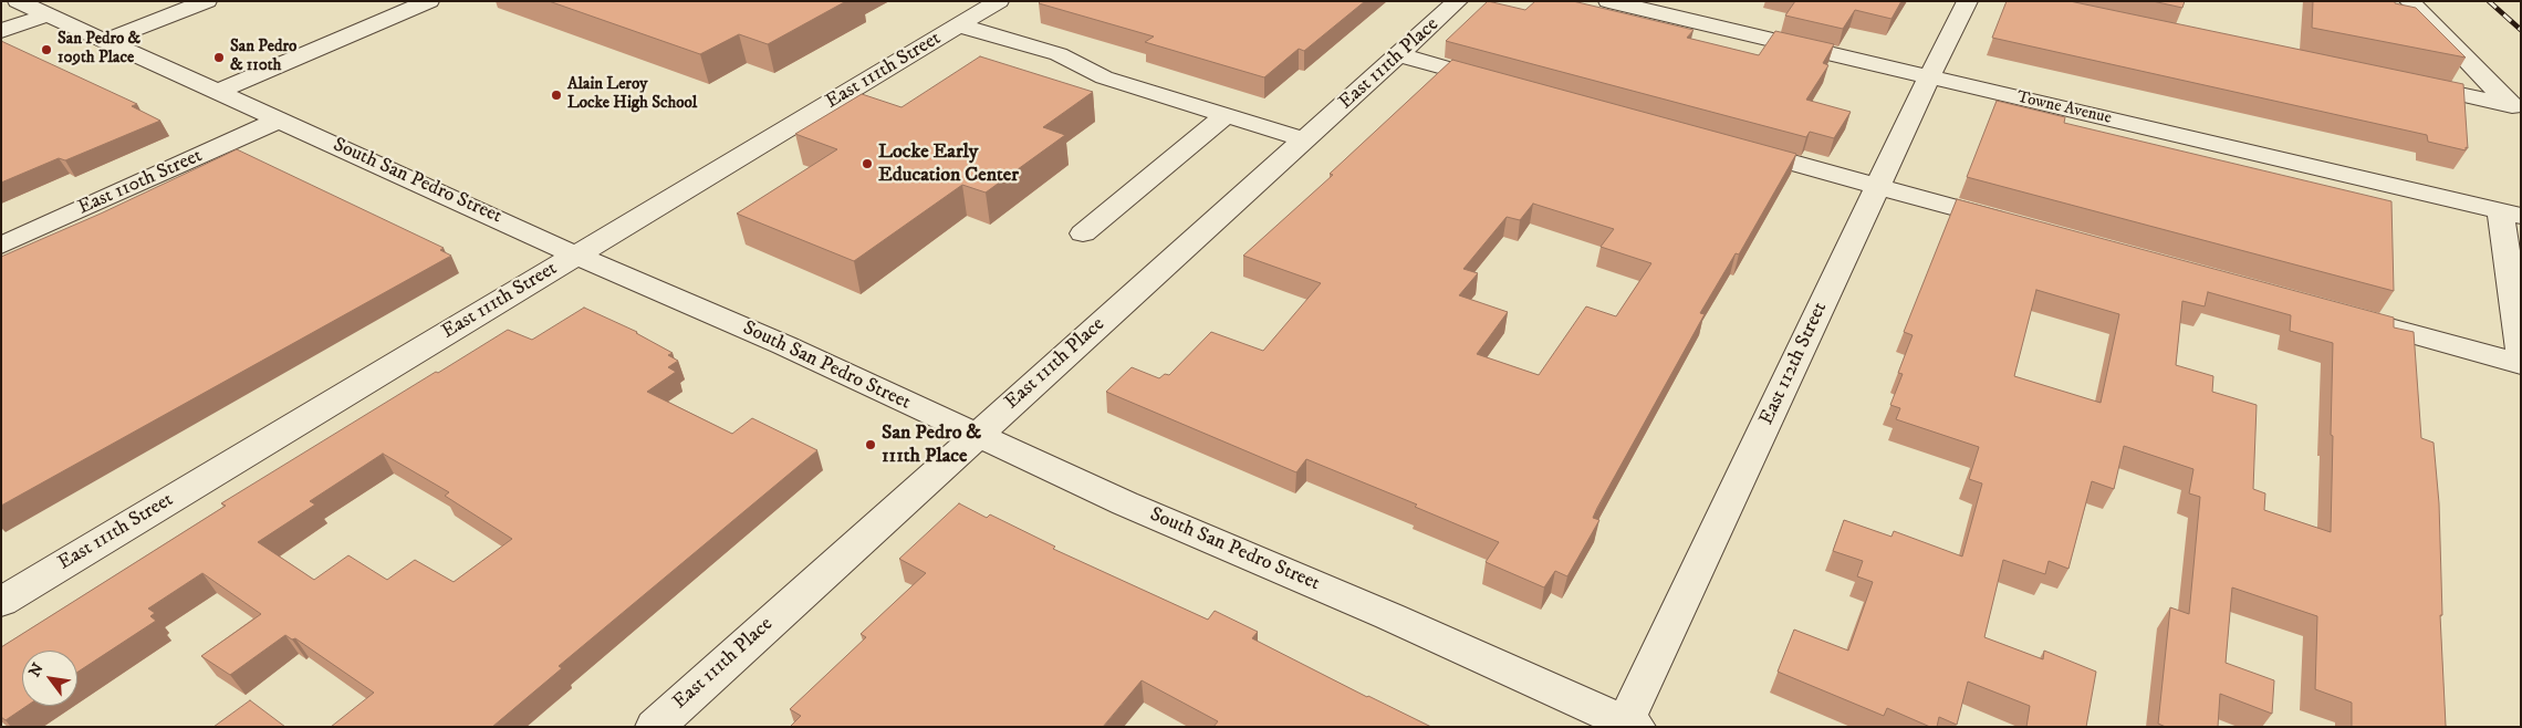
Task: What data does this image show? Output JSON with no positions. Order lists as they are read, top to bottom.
{
  "streets": {
    "street": [
      "East 111th Place",
      "East 111th Street",
      "Towne Avenue",
      "South San Pedro Street",
      "East 110th Street",
      "East 112th Street"
    ]
  },
  "crossings": [
    ["East 111th Place", "South San Pedro Street"],
    ["East 111th Street", "South San Pedro Street"],
    ["Towne Avenue", "East 112th Street"],
    ["South San Pedro Street", "East 110th Street"],
    ["South San Pedro Street", "East 112th Street"]
  ],
  "places": [
    "San Pedro & 109th Place",
    "San Pedro & 110th",
    "Alain Leroy Locke High School",
    "Locke Early Education Center",
    "San Pedro & 111th Place"
  ],
  "north": "top left"
}
